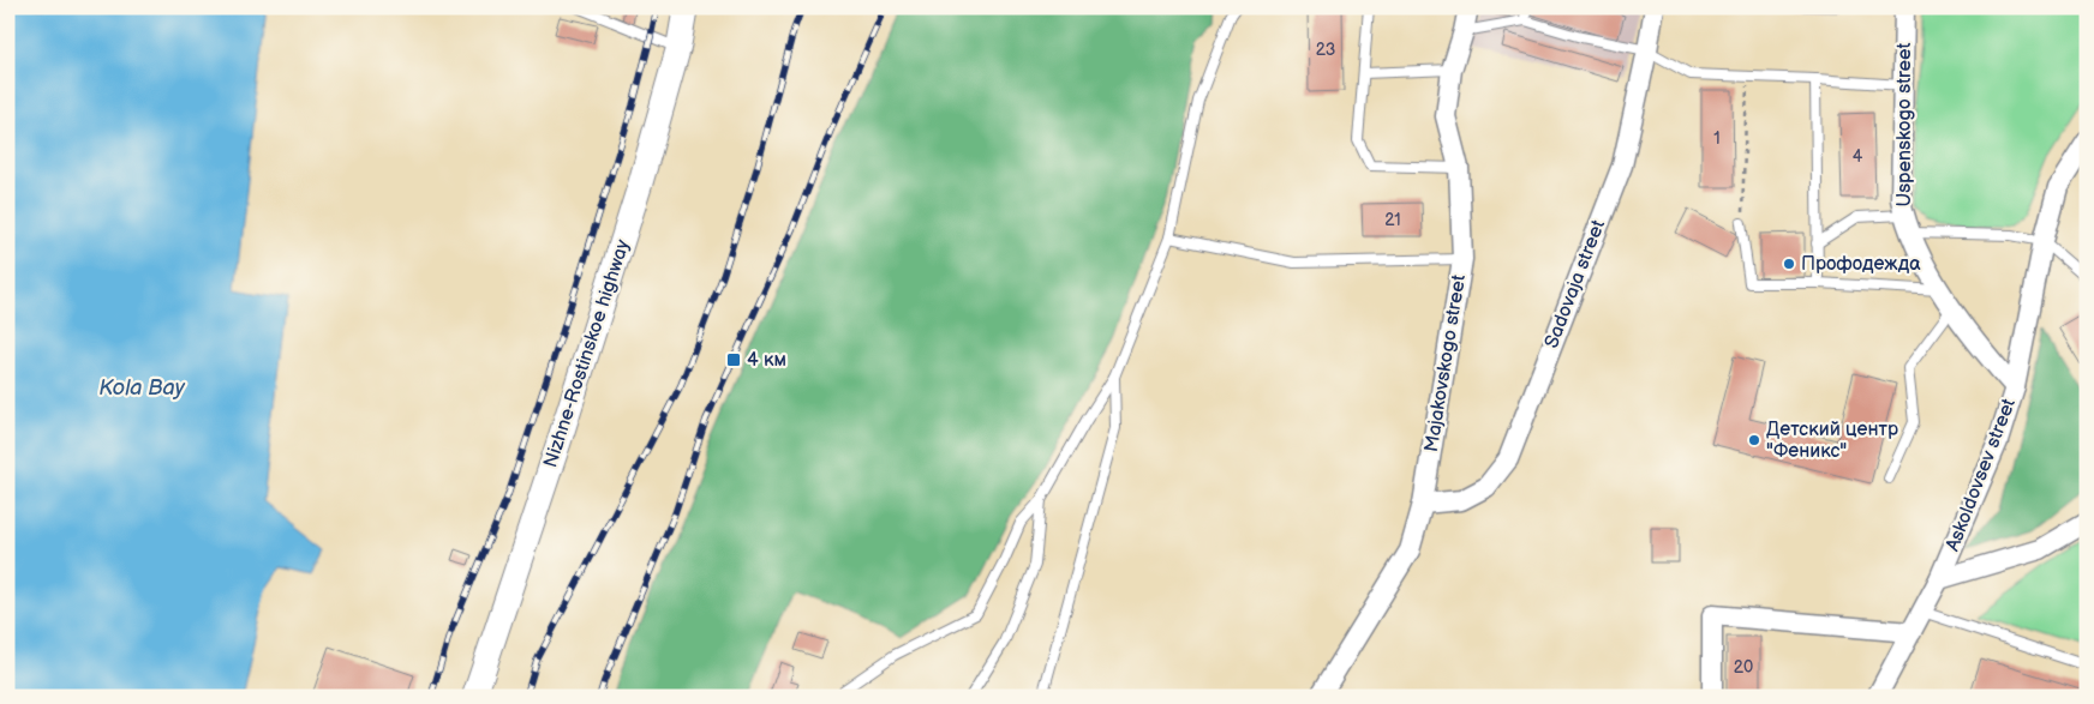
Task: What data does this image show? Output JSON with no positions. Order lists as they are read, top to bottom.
{
  "streets": {
    "street": [
      "Uspenskogo street",
      "Sadovaja street",
      "Nizhne-Rostinskoe highway",
      "Majakovskogo street",
      "Askoldovsev street"
    ]
  },
  "crossings": [
    ["Uspenskogo street", "Askoldovsev street"],
    ["Sadovaja street", "Majakovskogo street"]
  ],
  "water": ["Kola Bay"],
  "places": {
    "other": ["Профодежда", "Детский центр \"Феникс\""],
    "transit": ["4 км"]
  },
  "house_numbers": [
    "23",
    "1",
    "4",
    "21",
    "20"
  ]
}
